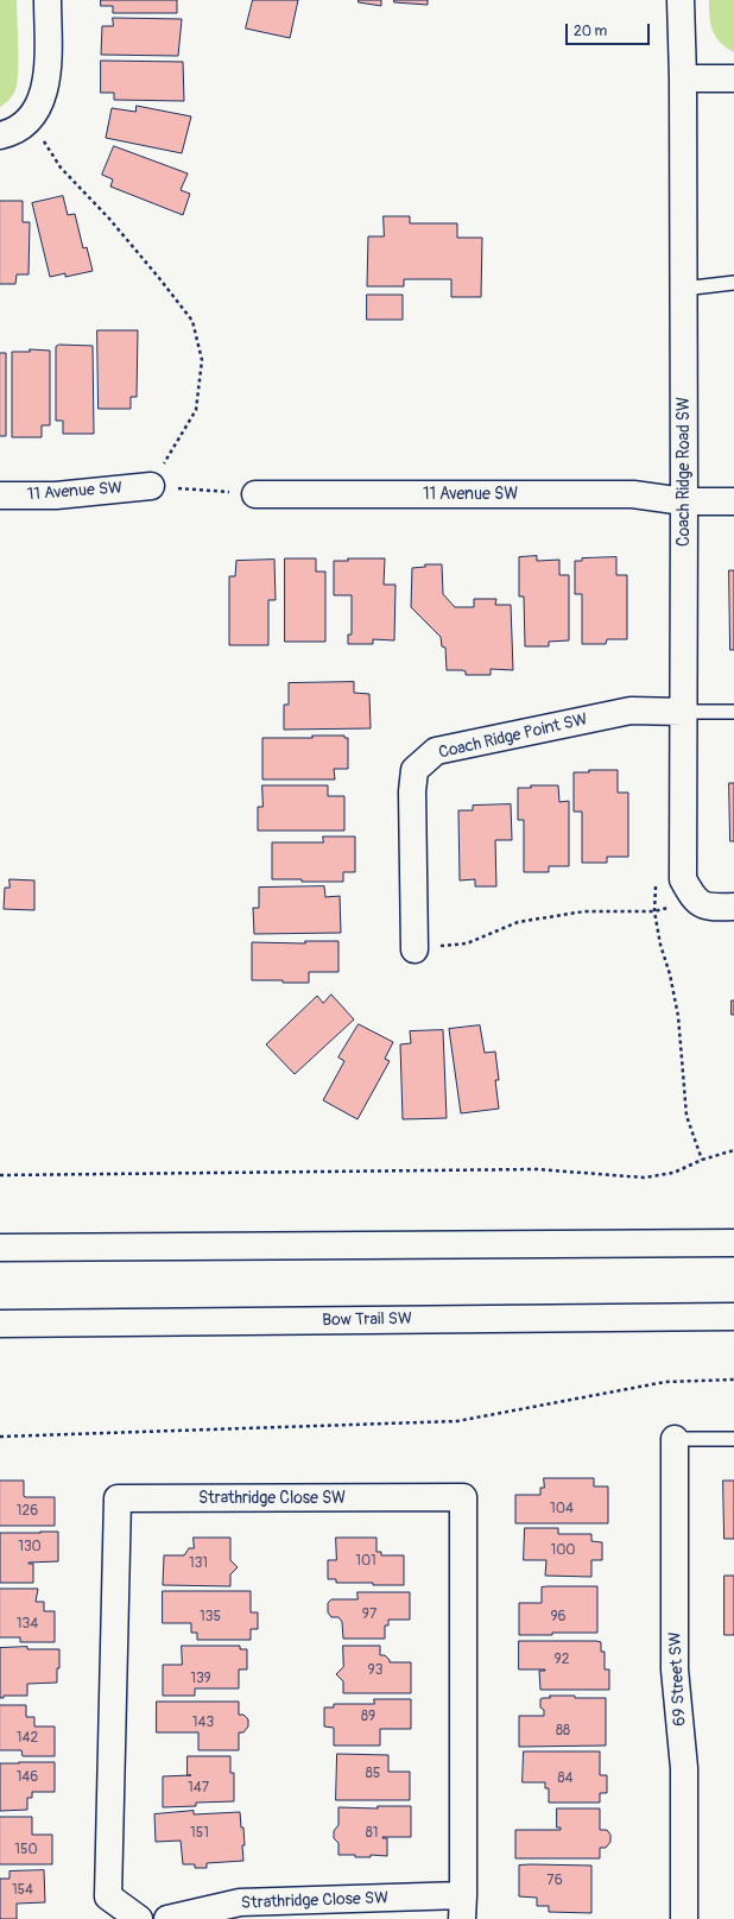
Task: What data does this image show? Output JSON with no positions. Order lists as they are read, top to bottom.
{
  "streets": {
    "street": [
      "Coach Ridge Road SW",
      "11 Avenue SW",
      "Coach Ridge Point SW",
      "Bow Trail SW",
      "Strathridge Close SW",
      "69 Street SW"
    ]
  },
  "crossings": [
    ["Coach Ridge Road SW", "11 Avenue SW"],
    ["Coach Ridge Road SW", "Coach Ridge Point SW"]
  ],
  "house_numbers": [
    "104",
    "126",
    "130",
    "100",
    "101",
    "131",
    "97",
    "135",
    "96",
    "134",
    "92",
    "93",
    "139",
    "89",
    "143",
    "88",
    "142",
    "85",
    "146",
    "84",
    "147",
    "151",
    "81",
    "150",
    "76",
    "154"
  ],
  "scale_bar": "20 m"
}
